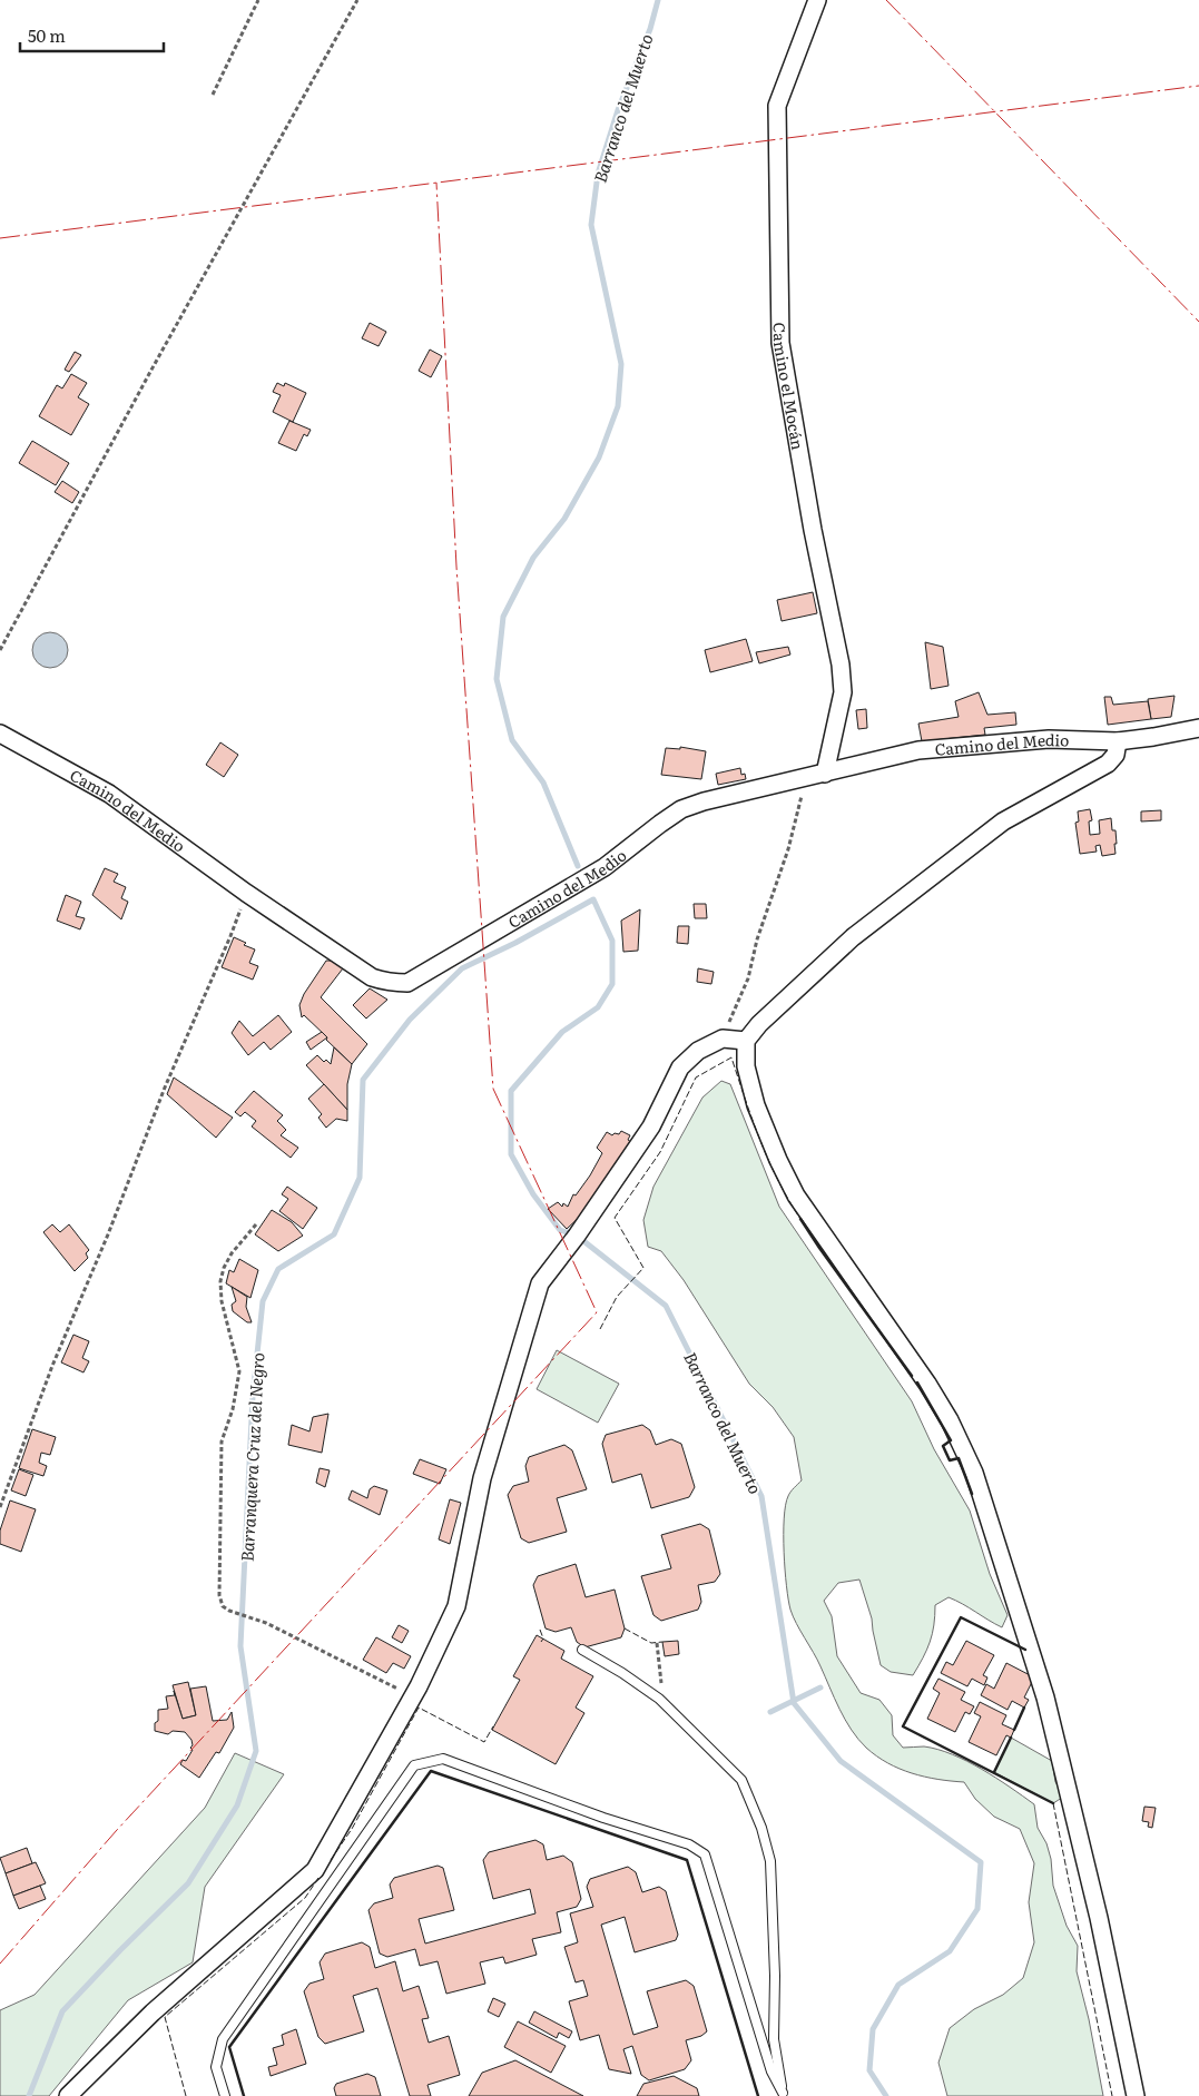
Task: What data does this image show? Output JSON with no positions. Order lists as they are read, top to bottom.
{
  "streets": {
    "street": ["Camino el Mocán", "Camino del Medio"]
  },
  "crossings": [
    ["Camino el Mocán", "Camino del Medio"]
  ],
  "water": ["Barranco del Muerto", "Barranquera Cruz del Negro"],
  "scale_bar": "50 m"
}
